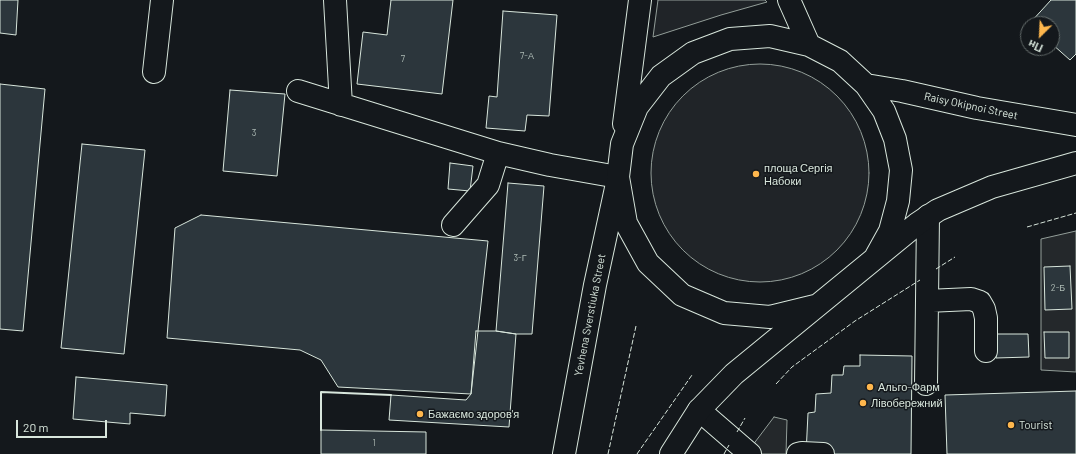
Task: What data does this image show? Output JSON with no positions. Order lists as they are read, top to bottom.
{
  "streets": {
    "main road": ["Raisy Okipnoi Street", "Yevhena Sverstiuka Street"]
  },
  "places": [
    "площа Сергія Набоки",
    "Альго-Фарм",
    "Лівобережний",
    "Бажаємо здоров'я",
    "Tourist"
  ],
  "house_numbers": [
    "7-А",
    "7",
    "3",
    "3-Г",
    "2-Б",
    "1"
  ],
  "scale_bar": "20 m",
  "north": "bottom left"
}
